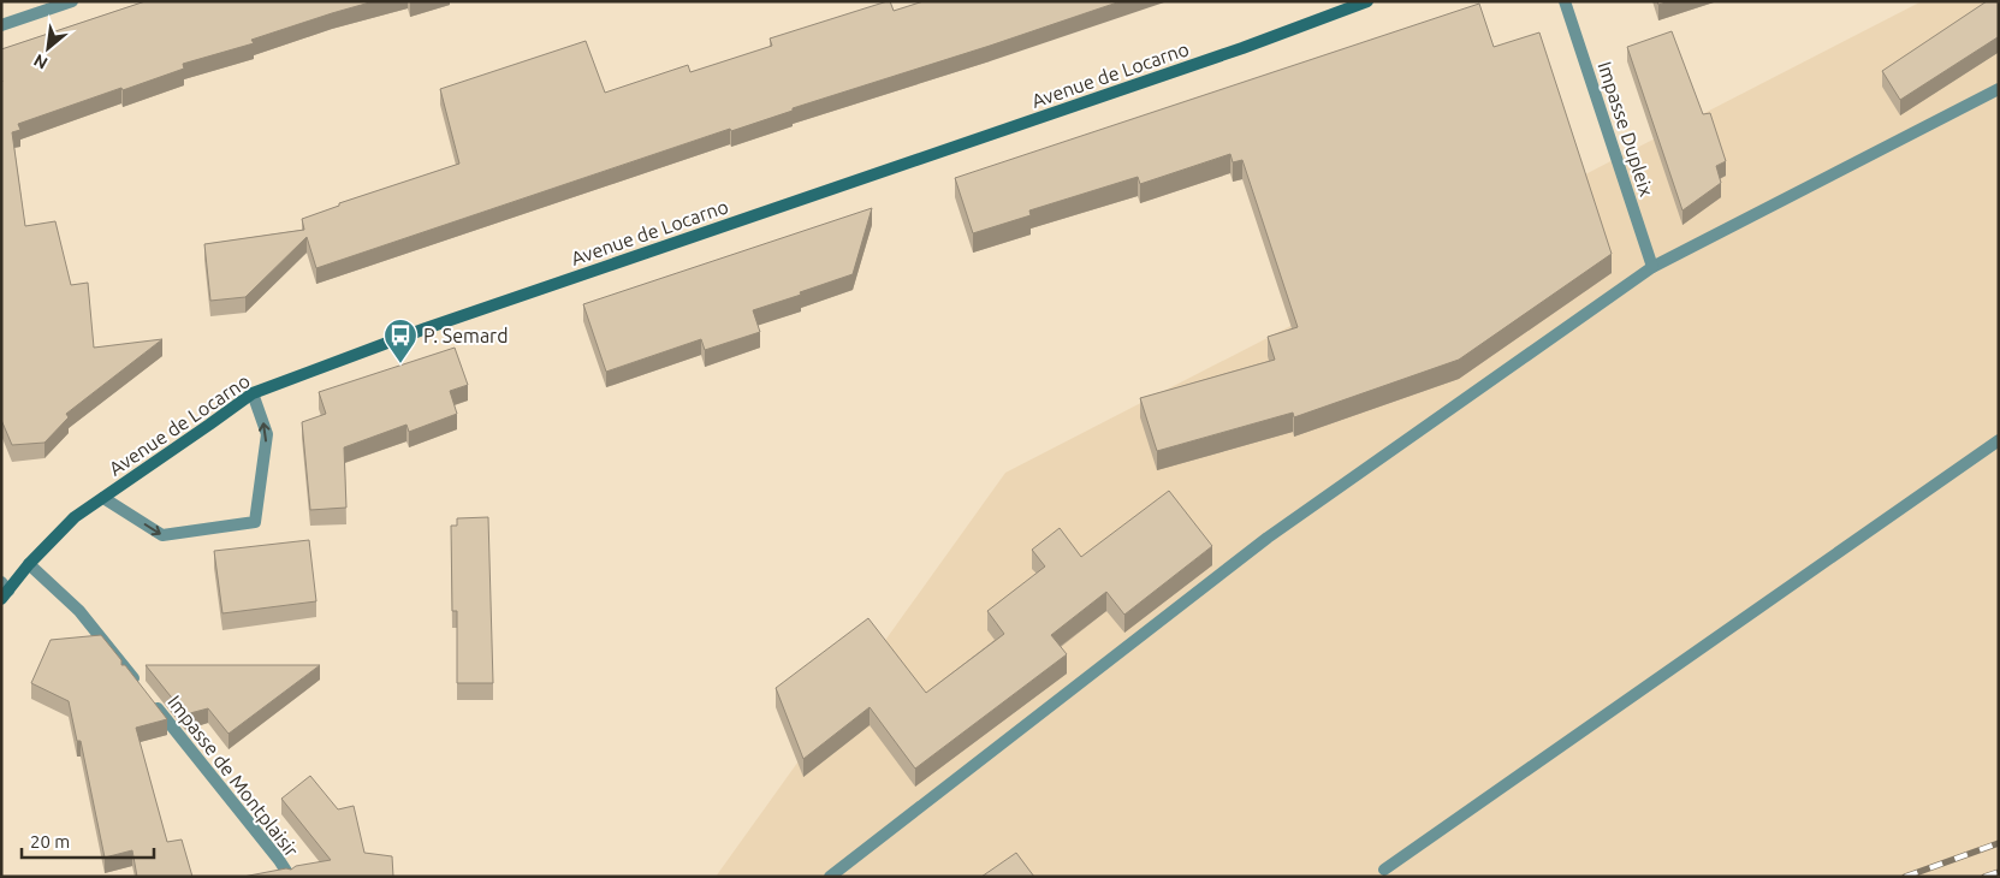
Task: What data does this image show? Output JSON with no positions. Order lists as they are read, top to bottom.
{
  "streets": {
    "street": ["Avenue de Locarno", "Impasse Dupleix", "Impasse de Montplaisir"]
  },
  "crossings": [
    ["Avenue de Locarno", "Impasse de Montplaisir"]
  ],
  "places": {
    "bus stop": ["P. Semard"]
  },
  "scale_bar": "20 m",
  "north": "bottom left"
}
